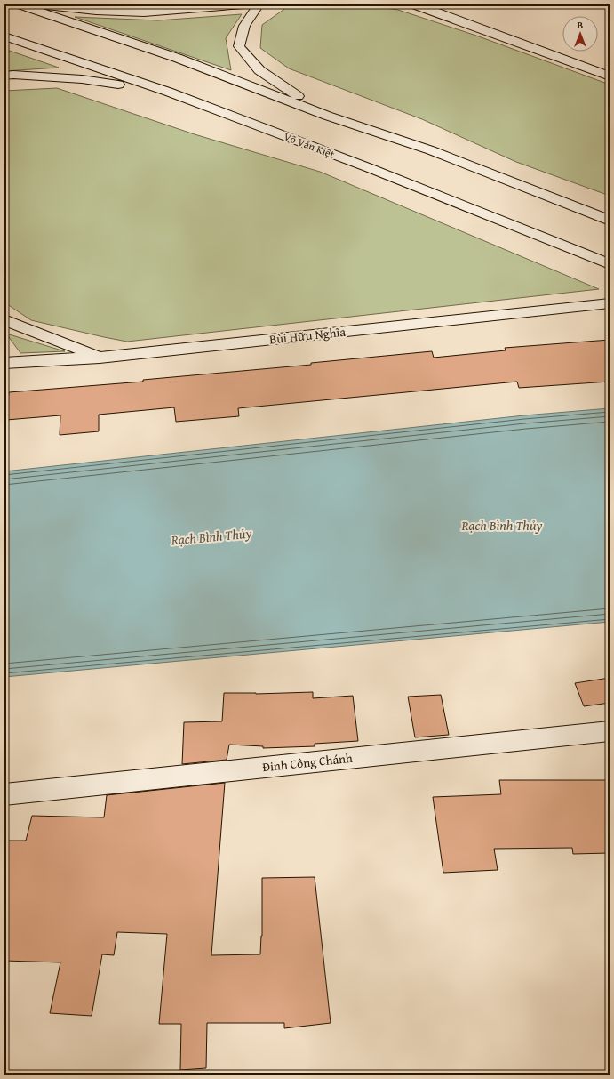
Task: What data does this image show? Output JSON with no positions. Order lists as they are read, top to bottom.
{
  "streets": {
    "main road": ["Võ Văn Kiệt", "Bùi Hữu Nghĩa", "Đinh Công Chánh"]
  },
  "water": ["Rạch Bình Thủy"],
  "north": "top"
}
